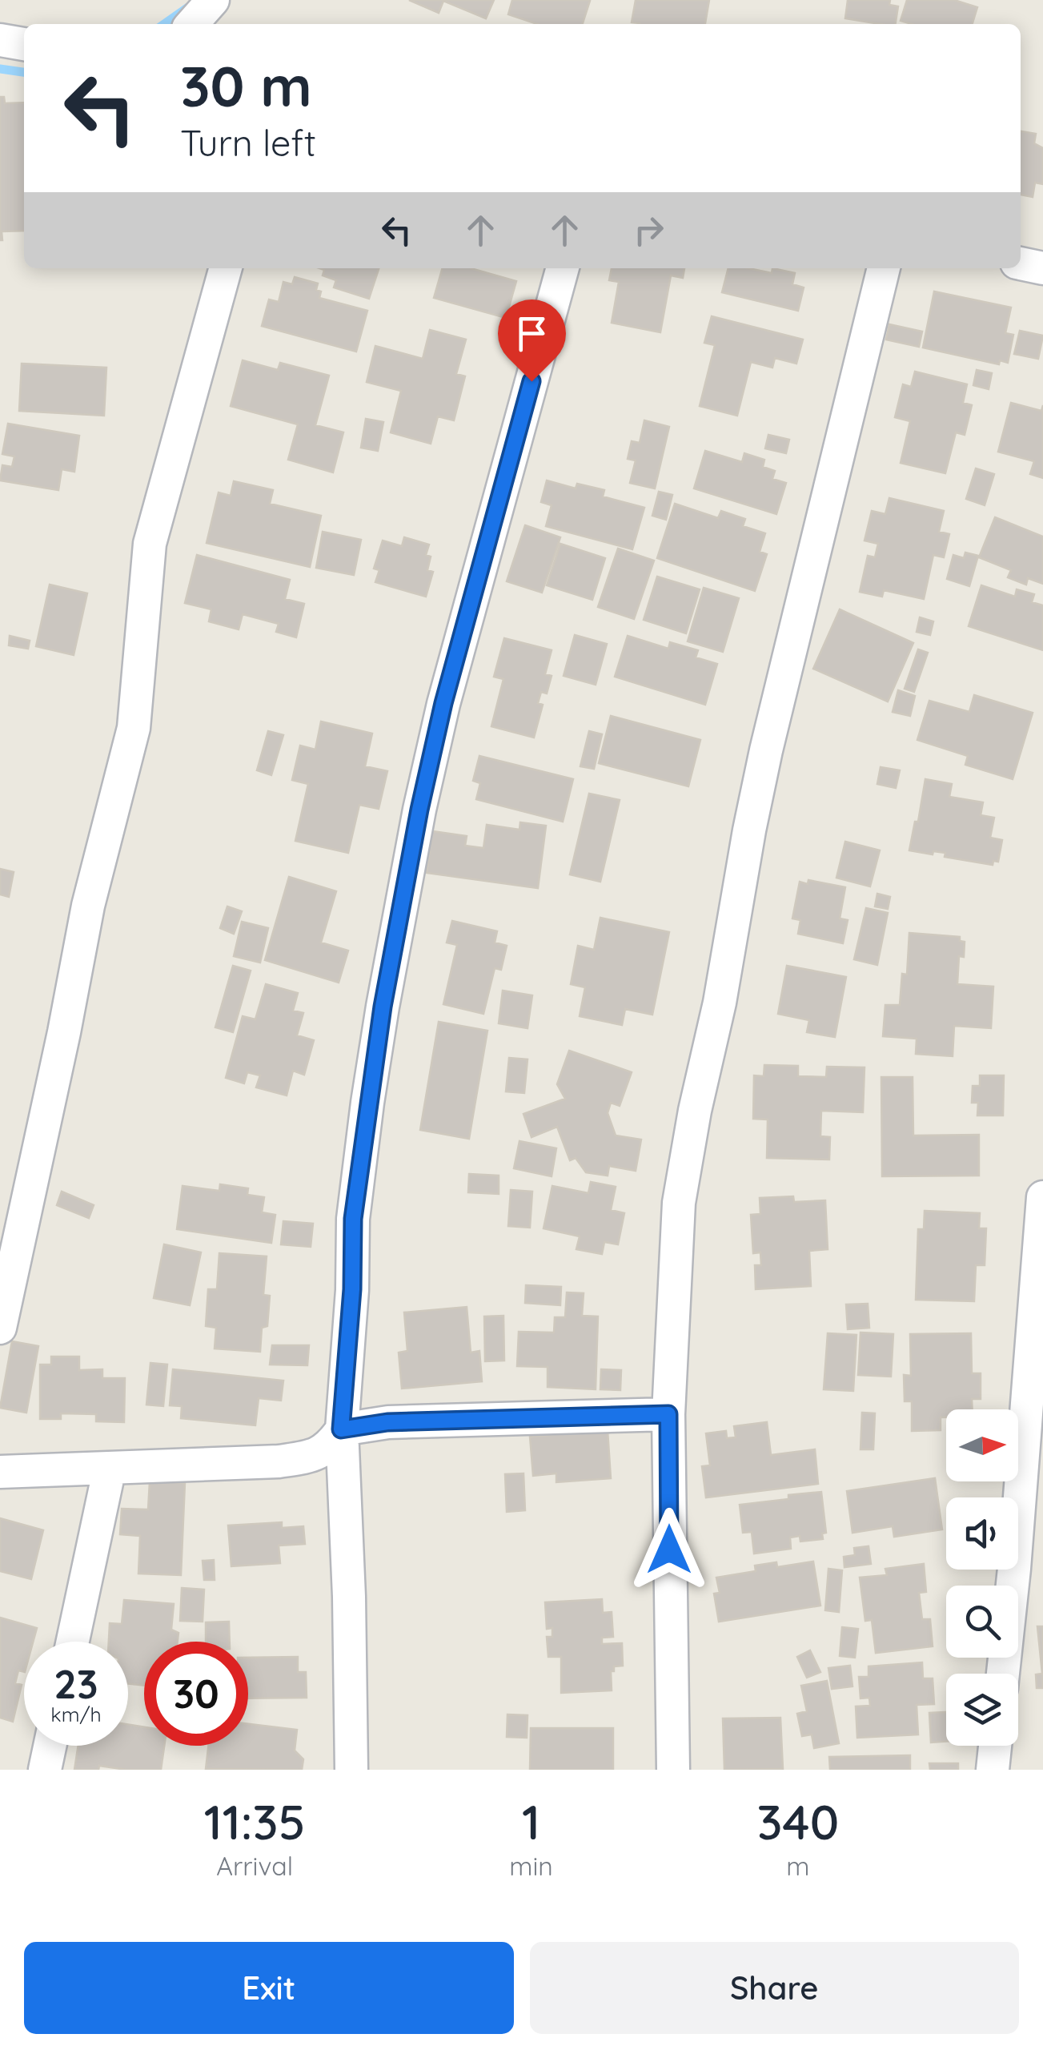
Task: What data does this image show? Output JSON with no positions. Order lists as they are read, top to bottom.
{
  "north": "right",
  "page": {
    "turn": ["30 m", "Turn left"],
    "speed": "23 km/h",
    "limit": "30",
    "eta": [
      "11:35",
      "Arrival",
      "1",
      "min",
      "340",
      "m"
    ],
    "buttons": ["Exit", "Share"]
  }
}
